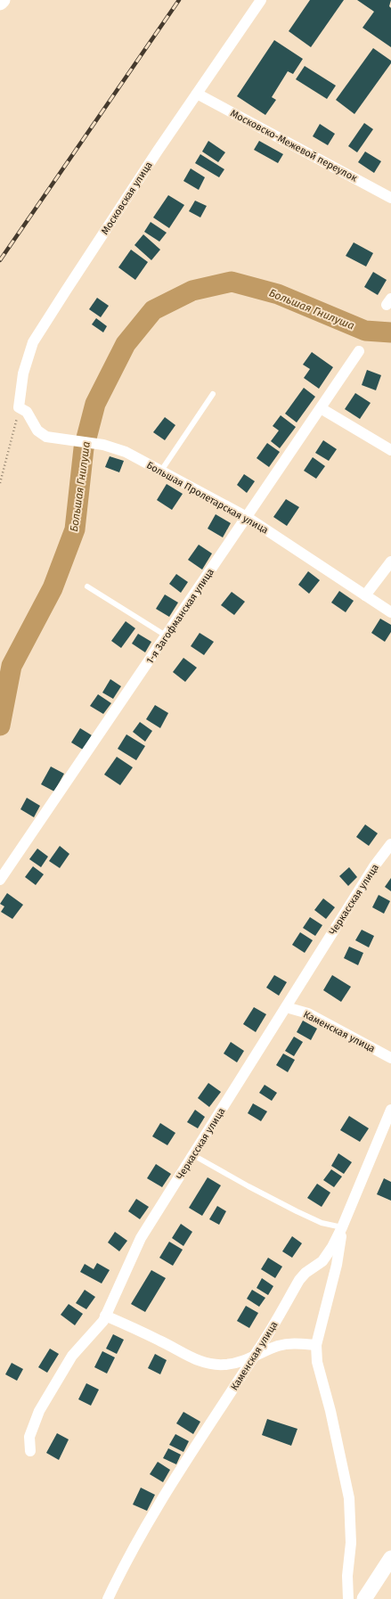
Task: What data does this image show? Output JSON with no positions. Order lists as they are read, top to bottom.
{
  "streets": {
    "street": [
      "Московско-Межевой переулок",
      "Московская улица",
      "Большая Пролетарская улица",
      "1-я Загофманская улица",
      "Черкасская улица",
      "Каменская улица"
    ]
  },
  "crossings": [
    ["Московско-Межевой переулок", "Московская улица"],
    ["Московская улица", "Большая Пролетарская улица"],
    ["Большая Пролетарская улица", "1-я Загофманская улица"],
    ["Черкасская улица", "Каменская улица"]
  ],
  "water": ["Большая Гнилуша"]
}
